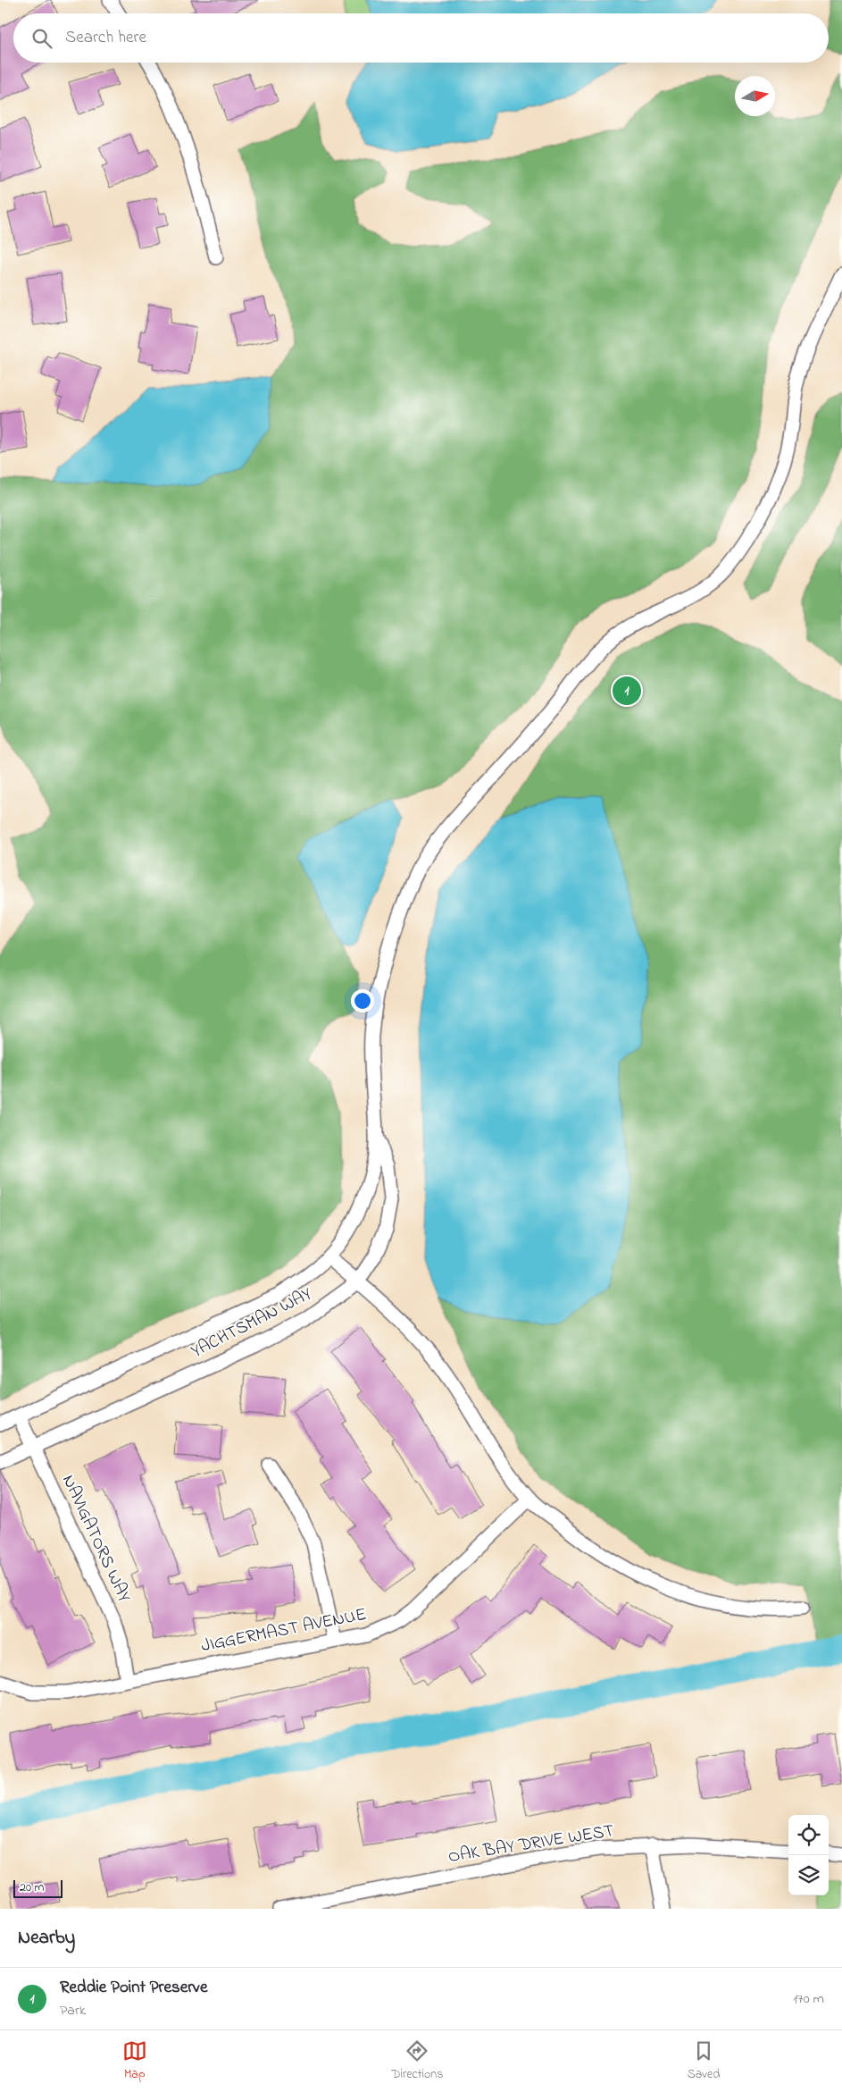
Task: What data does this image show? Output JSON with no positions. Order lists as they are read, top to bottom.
{
  "streets": {
    "street": [
      "YACHTSMAN WAY",
      "NAVIGATORS WAY",
      "JIGGERMAST AVENUE",
      "OAK BAY DRIVE WEST"
    ]
  },
  "crossings": [
    ["YACHTSMAN WAY", "NAVIGATORS WAY"],
    ["NAVIGATORS WAY", "JIGGERMAST AVENUE"]
  ],
  "scale_bar": "20 m",
  "north": "right",
  "page": {
    "search": "Search here",
    "pins": "1",
    "scale": "20 m",
    "heading": "Nearby",
    "list": [
      {
        "mark": "1",
        "name": "Reddie Point Preserve",
        "note": "Park",
        "value": "170 m"
      }
    ],
    "nav": ["Map", "Directions", "Saved"]
  }
}
